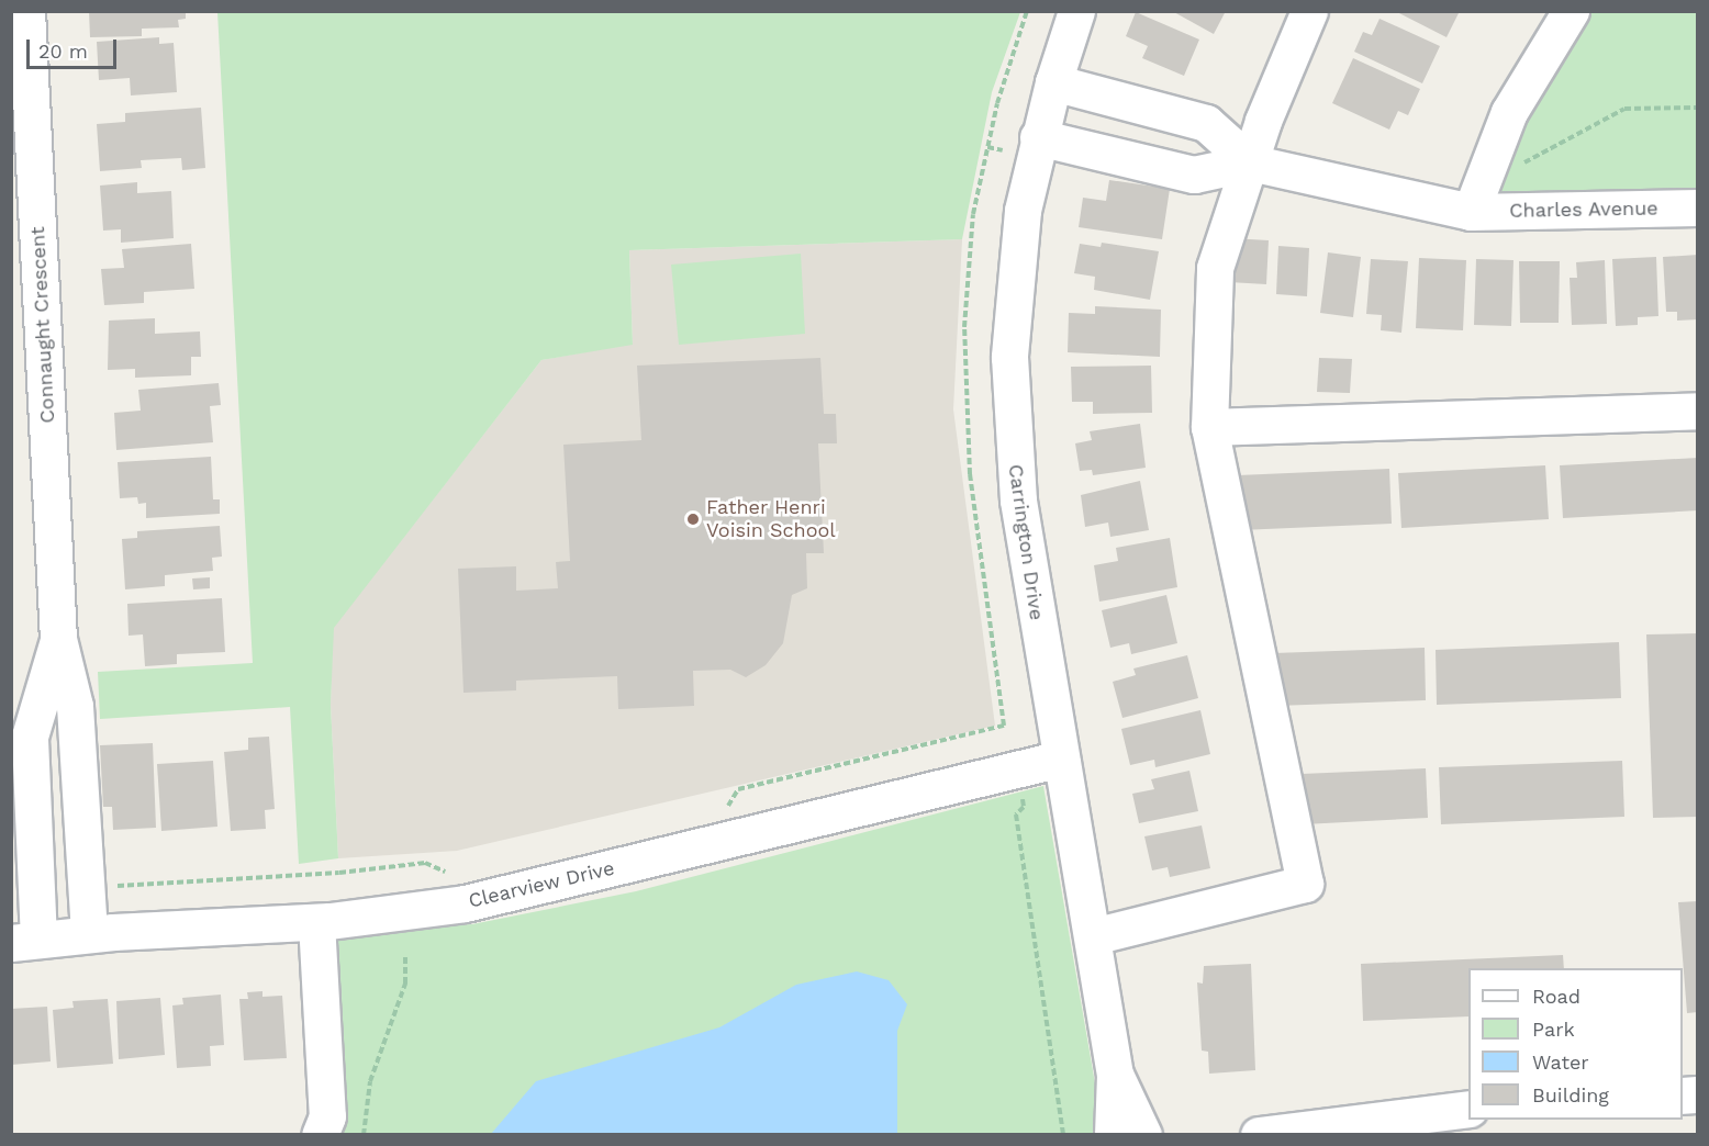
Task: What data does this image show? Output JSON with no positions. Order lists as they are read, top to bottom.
{
  "streets": {
    "street": [
      "Charles Avenue",
      "Connaught Crescent",
      "Carrington Drive",
      "Clearview Drive"
    ]
  },
  "crossings": [
    ["Charles Avenue", "Carrington Drive"],
    ["Connaught Crescent", "Clearview Drive"],
    ["Carrington Drive", "Clearview Drive"]
  ],
  "places": ["Father Henri Voisin School"],
  "legend": [
    "Road",
    "Park",
    "Water",
    "Building"
  ],
  "scale_bar": "20 m"
}
